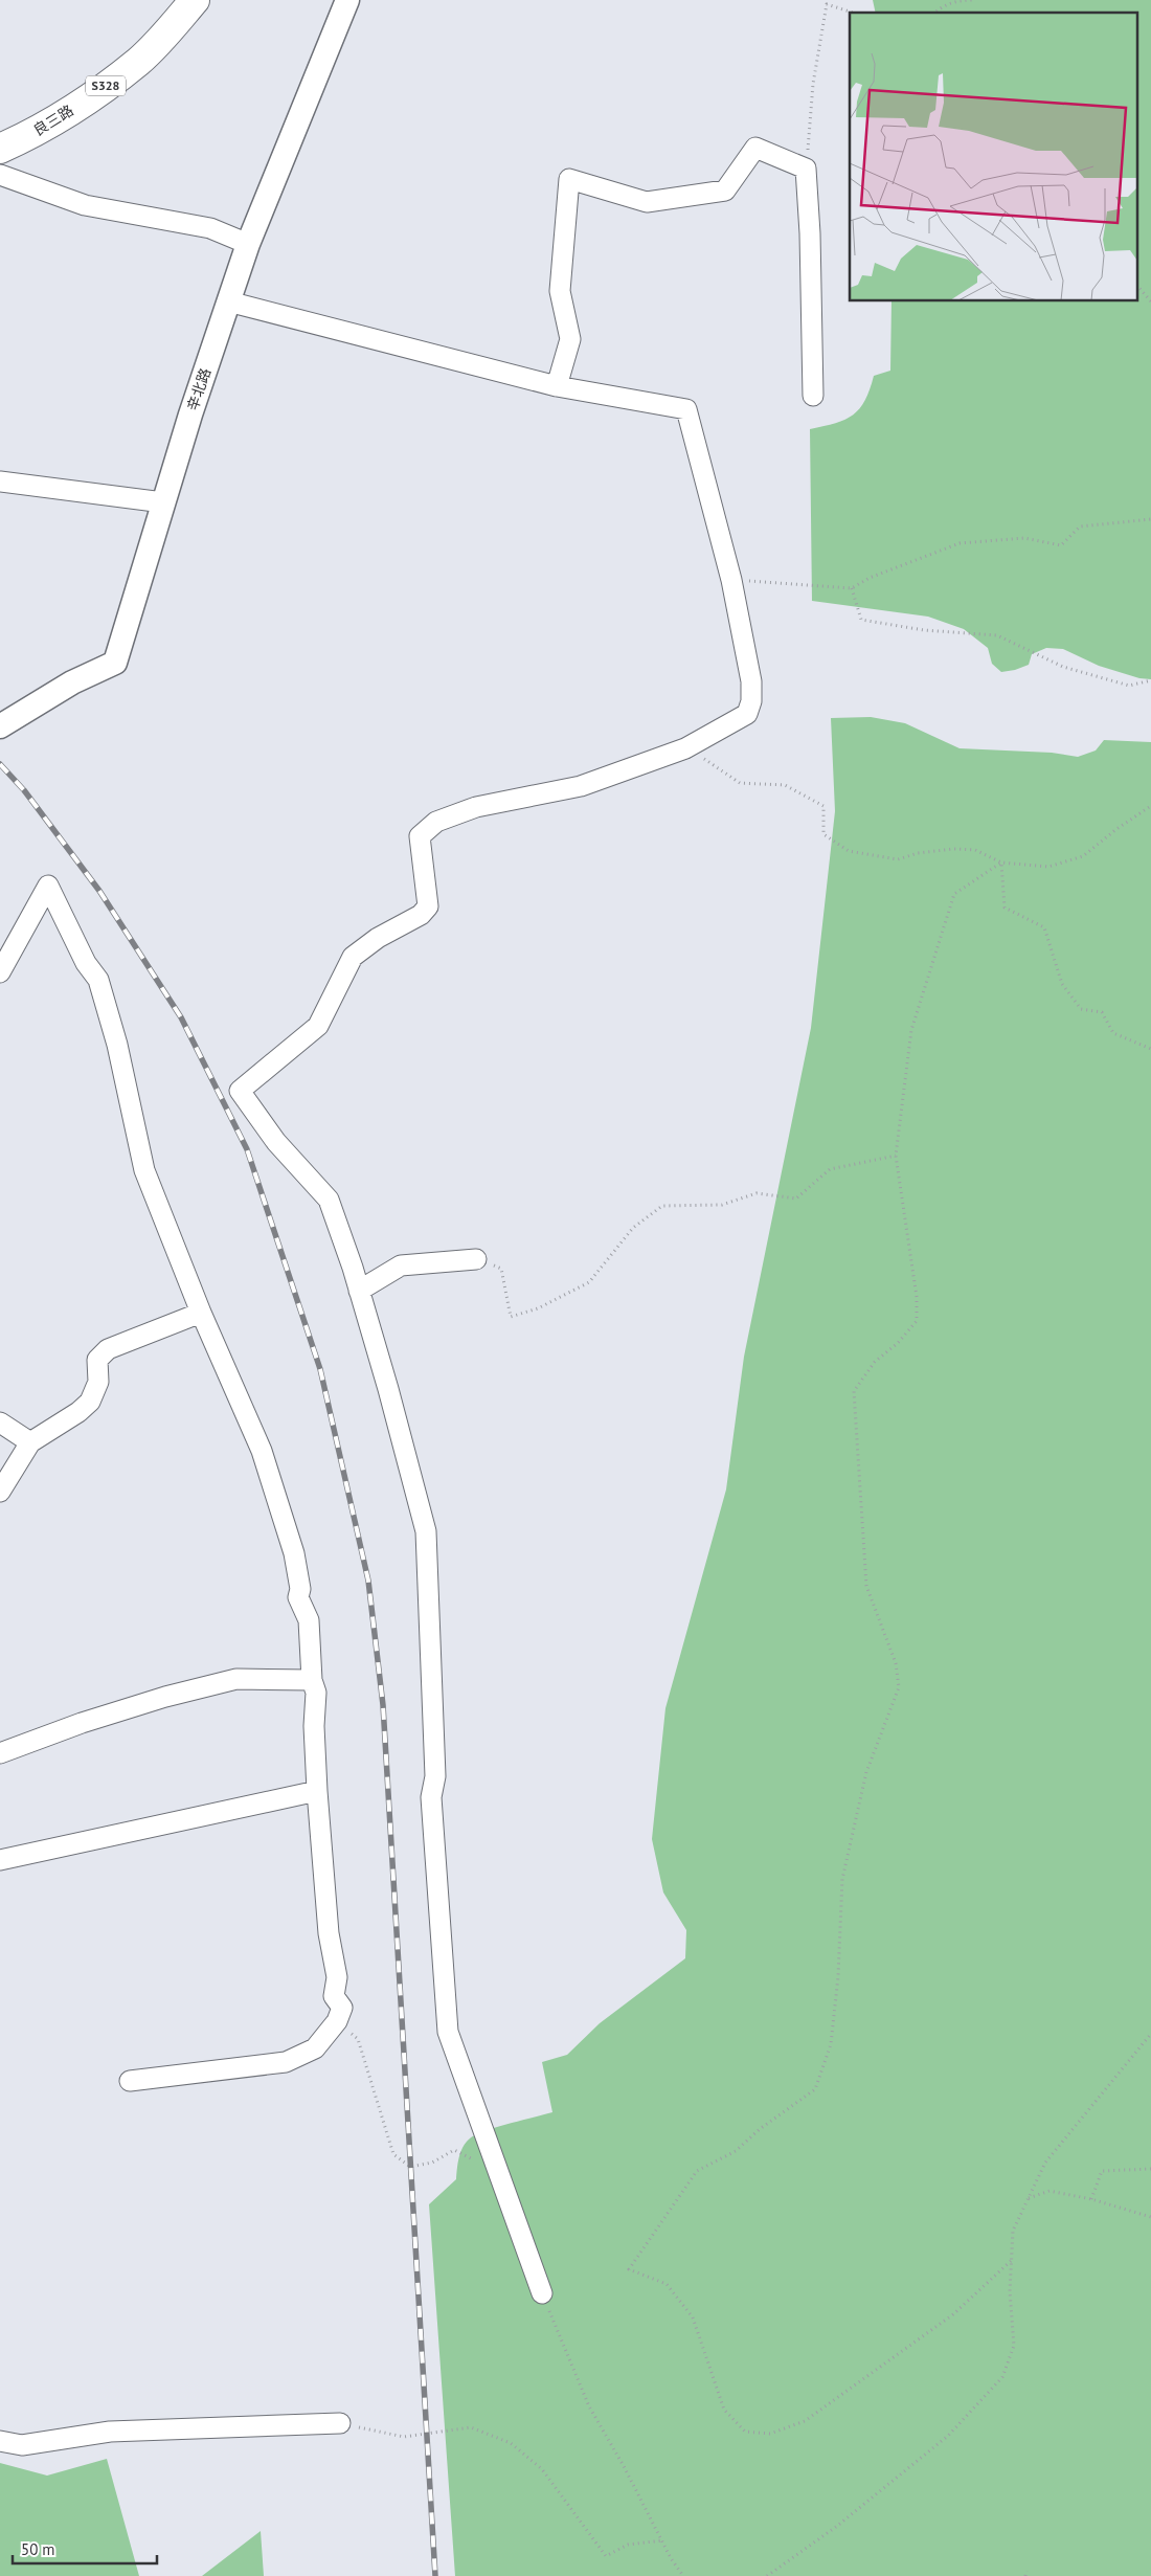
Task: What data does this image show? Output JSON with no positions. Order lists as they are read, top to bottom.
{
  "streets": {
    "main road": ["S328", "良三路"],
    "street": ["辛北路"]
  },
  "scale_bar": "50 m"
}
